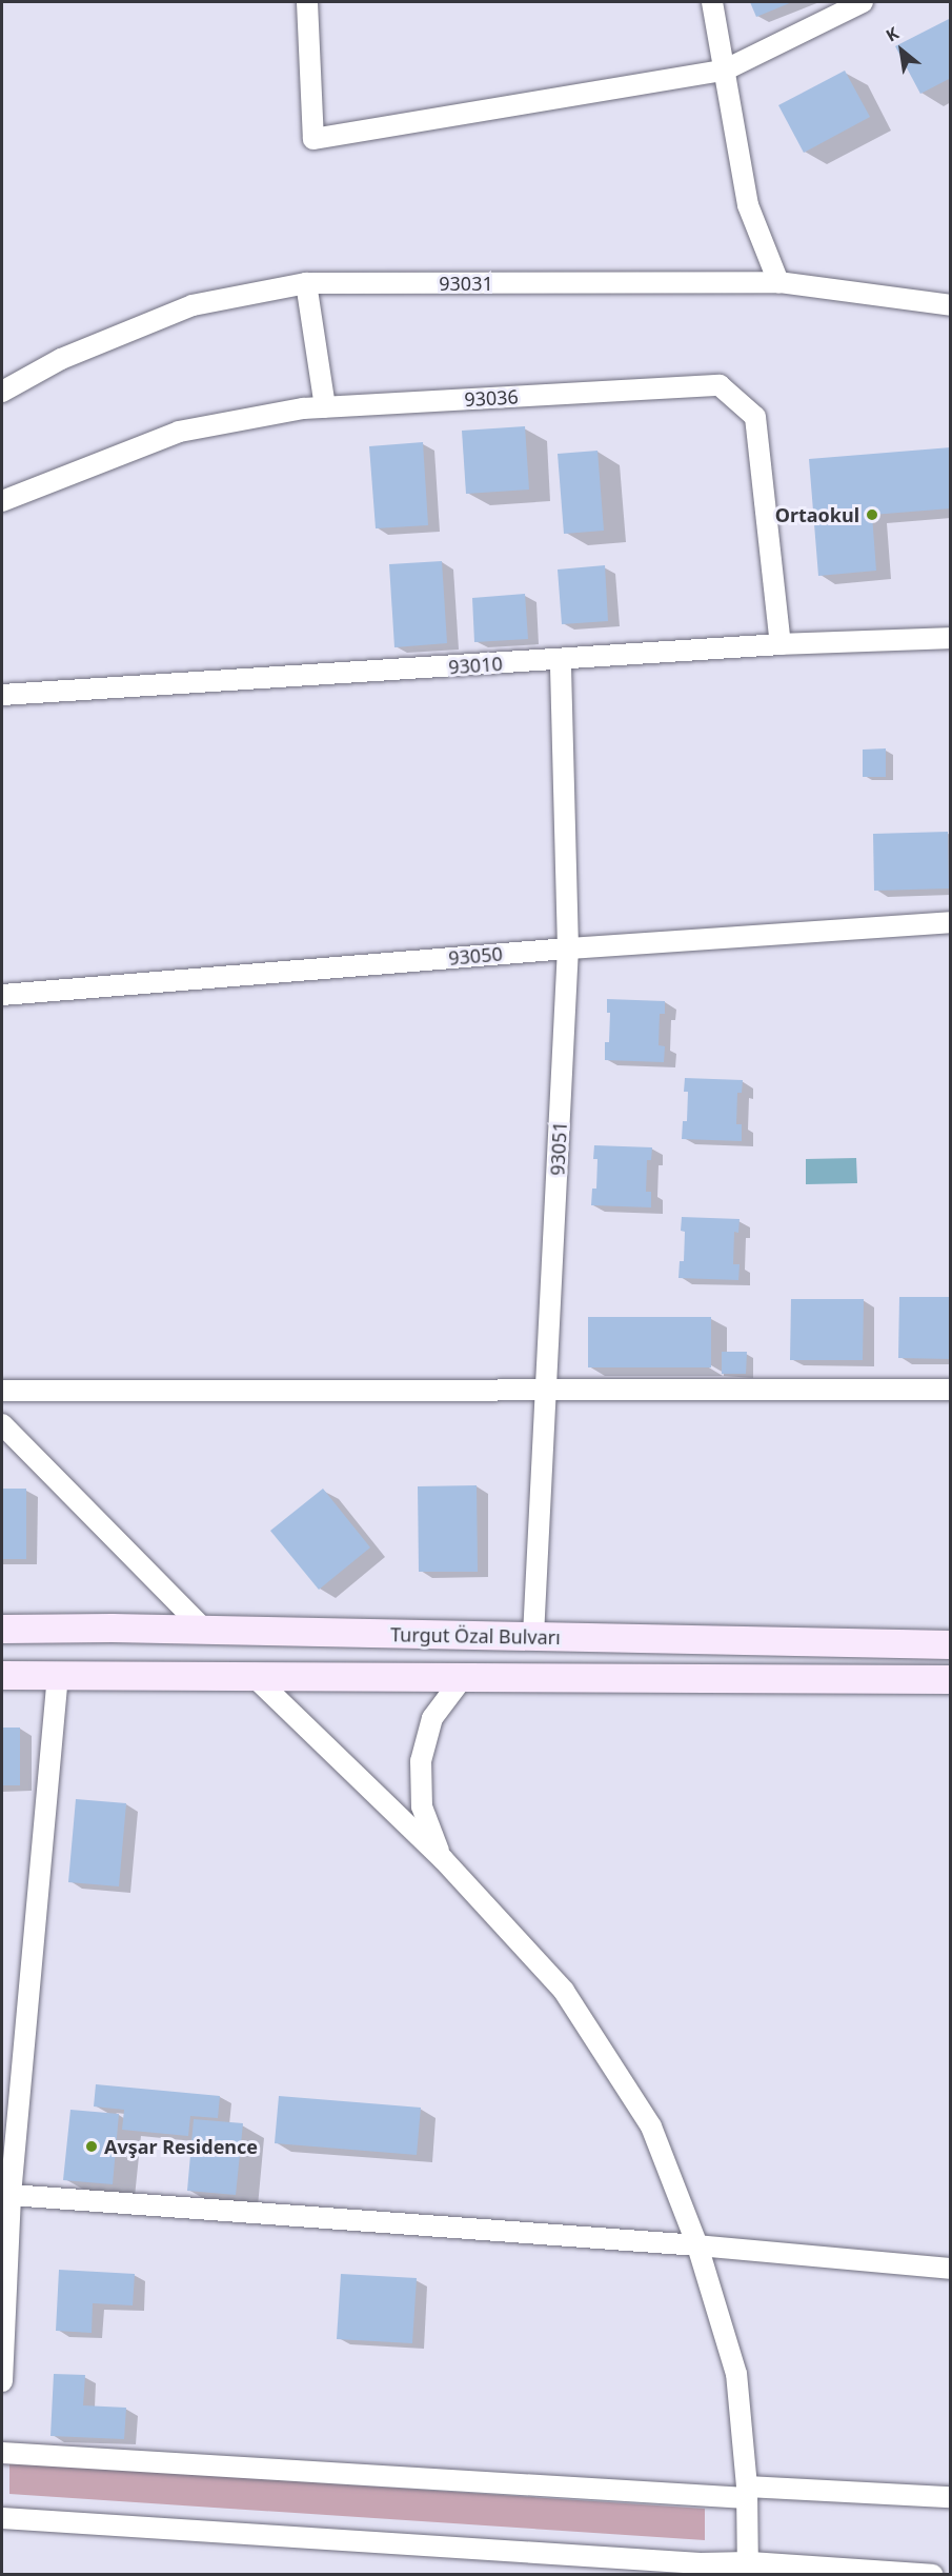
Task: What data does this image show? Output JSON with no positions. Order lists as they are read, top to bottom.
{
  "streets": {
    "main road": ["Turgut Özal Bulvarı"],
    "street": [
      "93031",
      "93036",
      "93010",
      "93050",
      "93051"
    ]
  },
  "crossings": [
    ["93036", "93010"],
    ["93010", "93051"],
    ["93050", "93051"],
    ["93051", "Turgut Özal Bulvarı"]
  ],
  "places": ["Ortaokul", "Avşar Residence"],
  "north": "top left"
}
